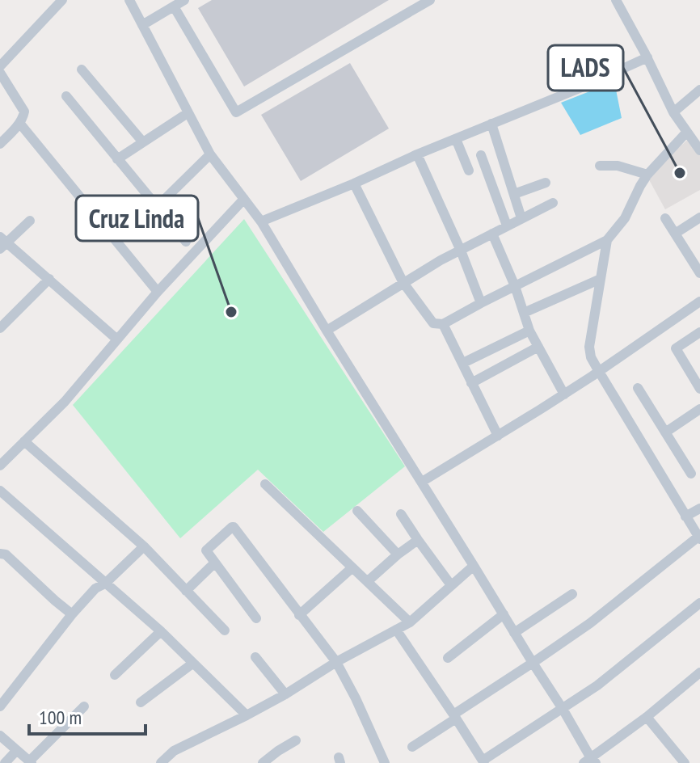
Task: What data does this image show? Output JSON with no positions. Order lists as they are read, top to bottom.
{
  "places": ["LADS", "Cruz Linda"],
  "scale_bar": "100 m"
}
